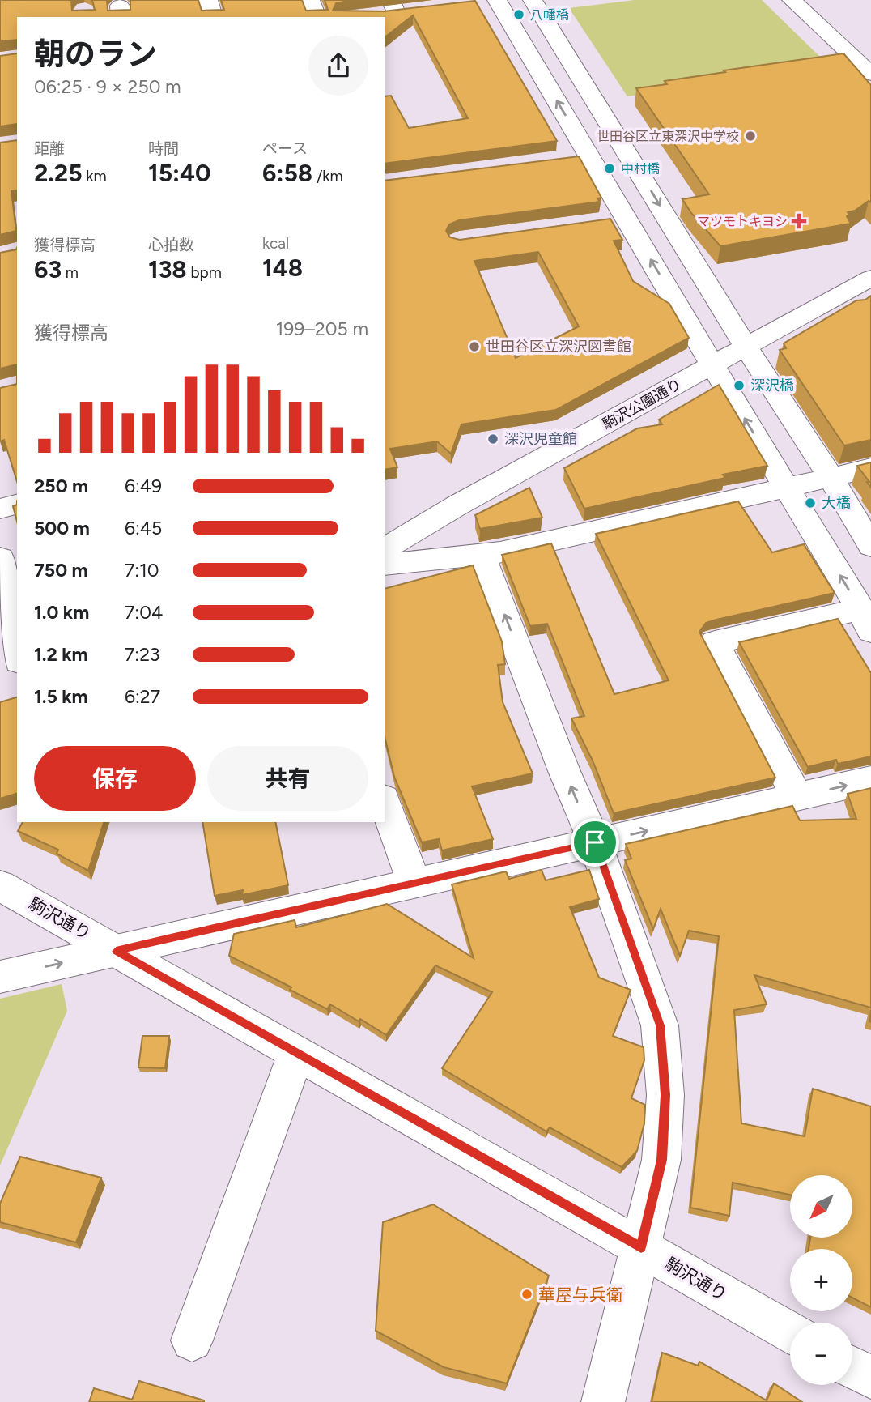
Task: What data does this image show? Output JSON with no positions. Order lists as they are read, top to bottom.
{
  "streets": {
    "street": ["駒沢公園通り", "駒沢通り"]
  },
  "places": {
    "other": [
      "八幡橋",
      "世田谷区立東深沢中学校",
      "中村橋",
      "世田谷区立深沢図書館",
      "深沢橋",
      "深沢児童館",
      "大橋",
      "華屋与兵衛"
    ],
    "health": ["マツモトキヨシ"]
  },
  "north": "bottom left",
  "page": {
    "heading": ["朝のラン", "06:25 · 9 × 250 m"],
    "stats": [
      ["距離", "2.25 km"],
      ["時間", "15:40"],
      ["ペース", "6:58 /km"],
      ["獲得標高", "63 m"],
      ["心拍数", "138 bpm"],
      ["kcal", "148"]
    ],
    "chart": ["獲得標高", "199–205 m"],
    "list": [
      {
        "name": "250 m",
        "note": "6:49"
      },
      {
        "name": "500 m",
        "note": "6:45"
      },
      {
        "name": "750 m",
        "note": "7:10"
      },
      {
        "name": "1.0 km",
        "note": "7:04"
      },
      {
        "name": "1.2 km",
        "note": "7:23"
      },
      {
        "name": "1.5 km",
        "note": "6:27"
      }
    ],
    "buttons": ["保存", "共有"],
    "map_buttons": ["+", "−"]
  }
}
